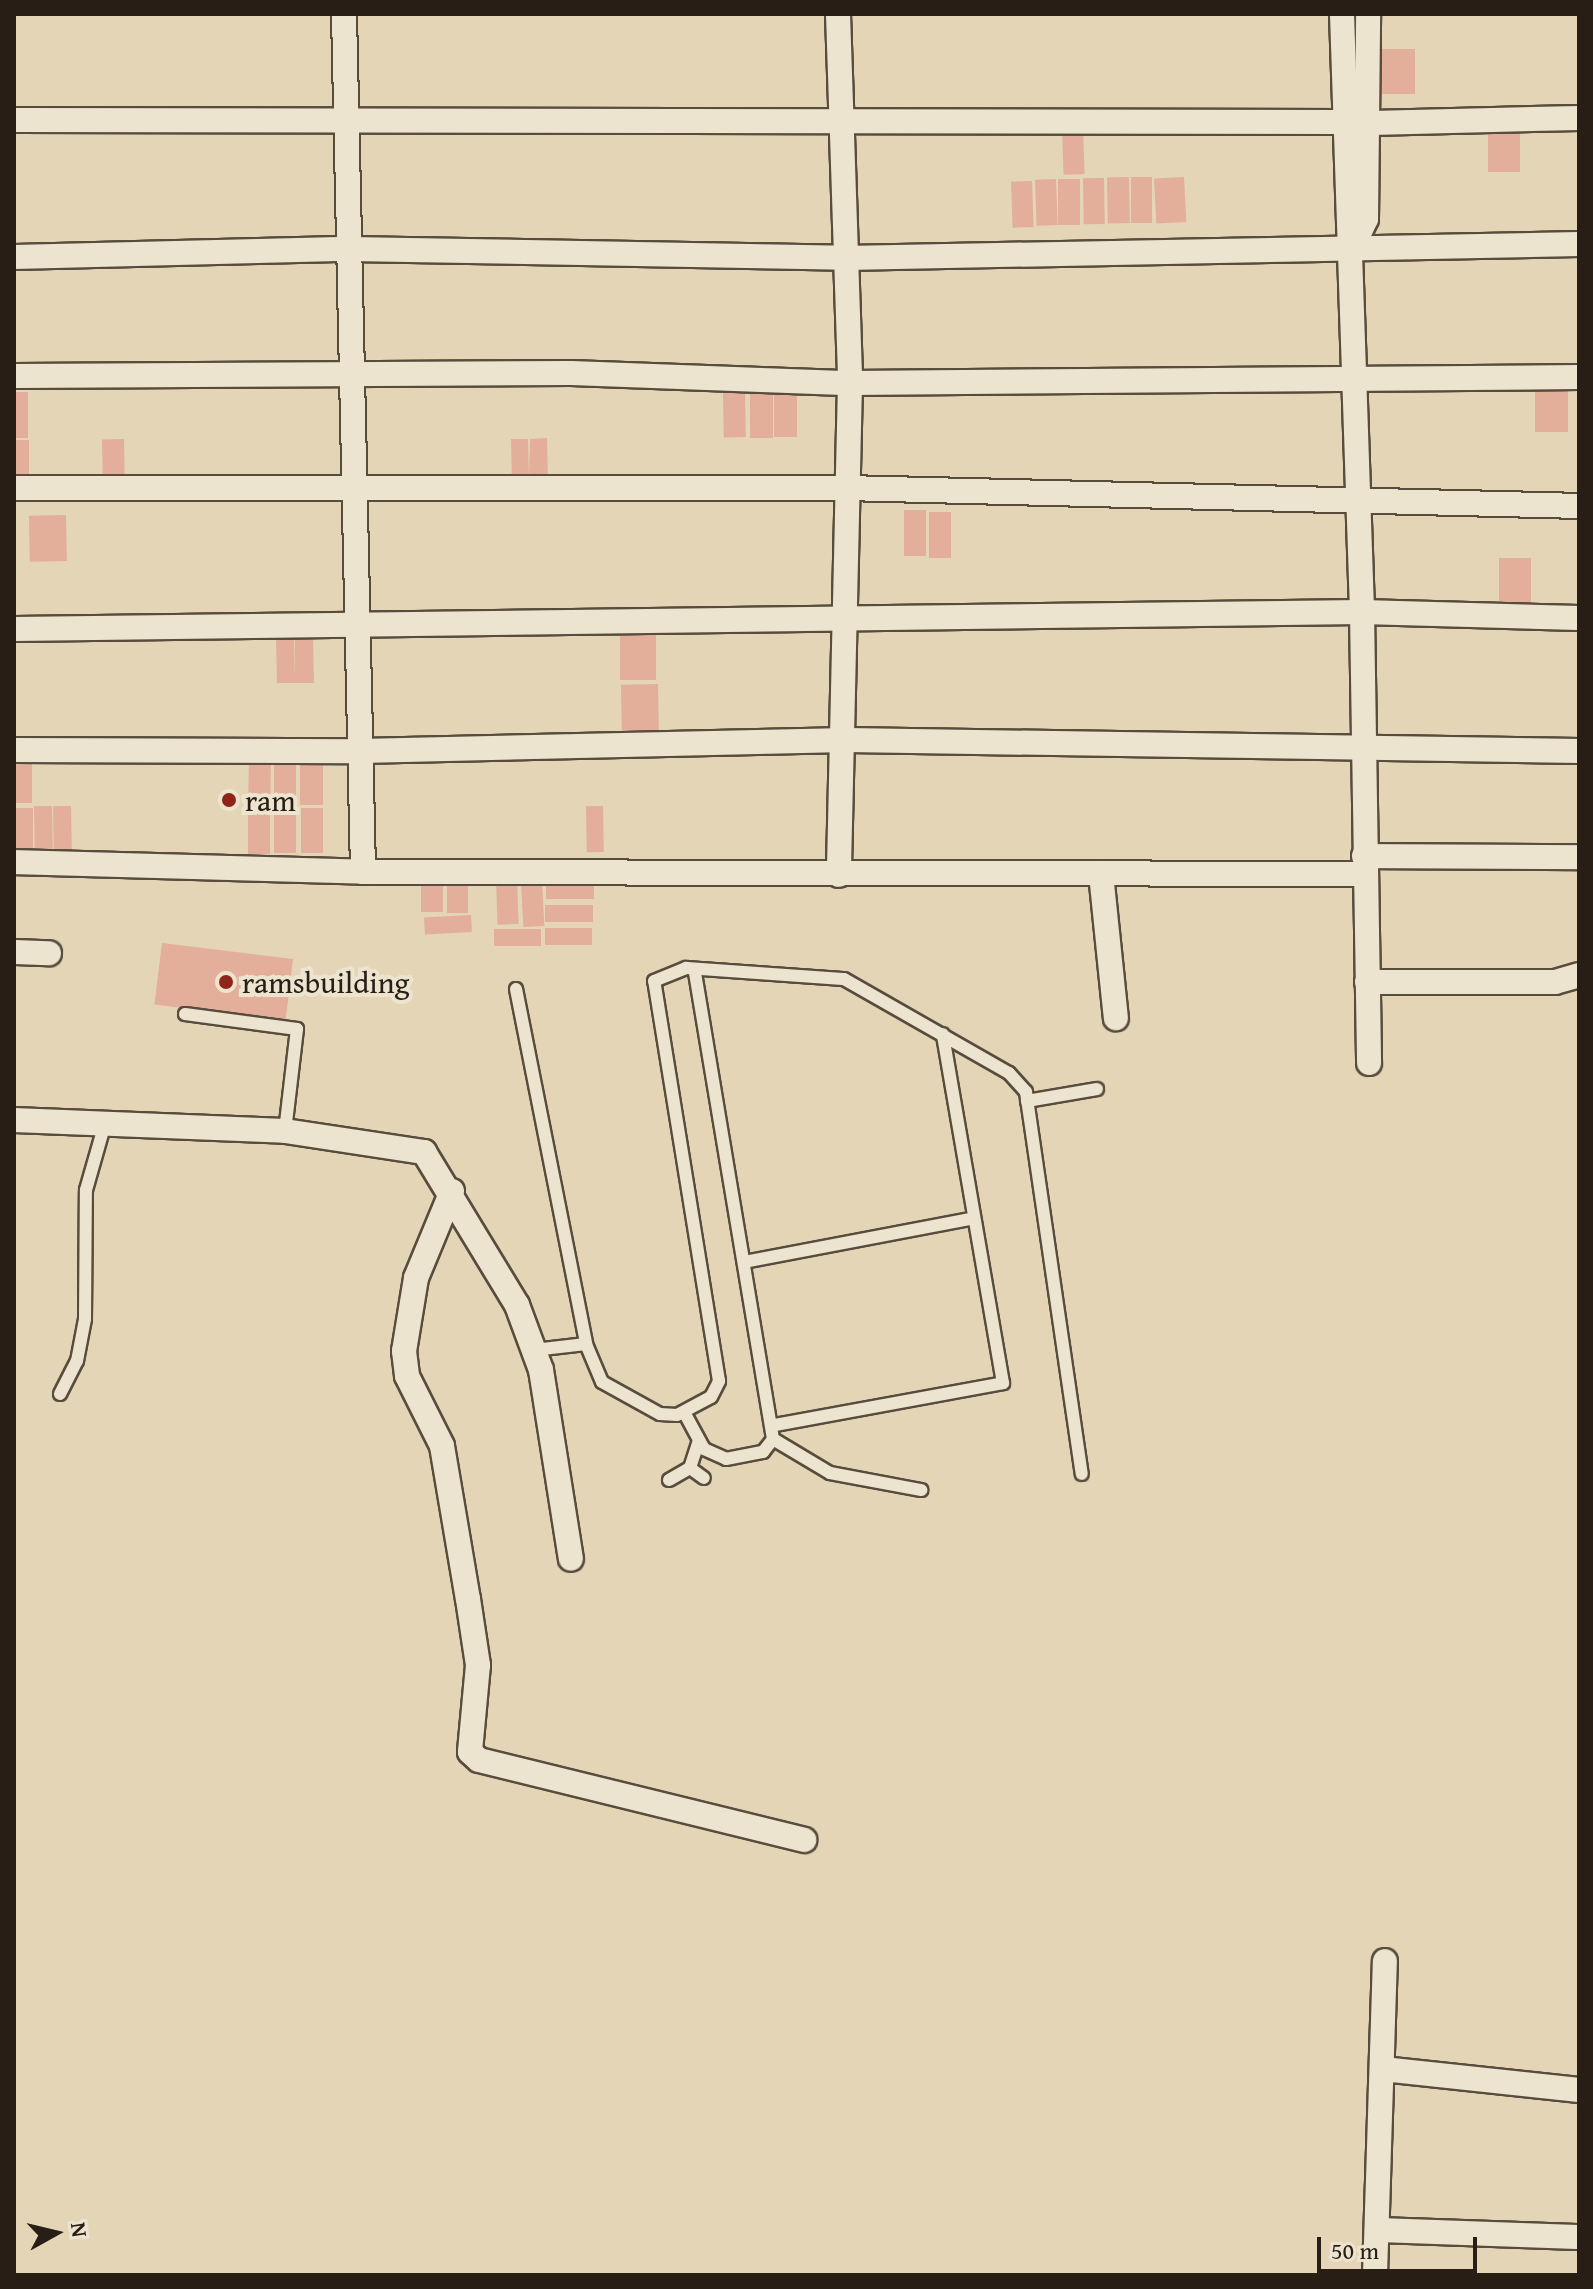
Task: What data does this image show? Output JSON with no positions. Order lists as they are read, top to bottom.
{
  "places": ["ram", "ramsbuilding"],
  "scale_bar": "50 m",
  "north": "right"
}
